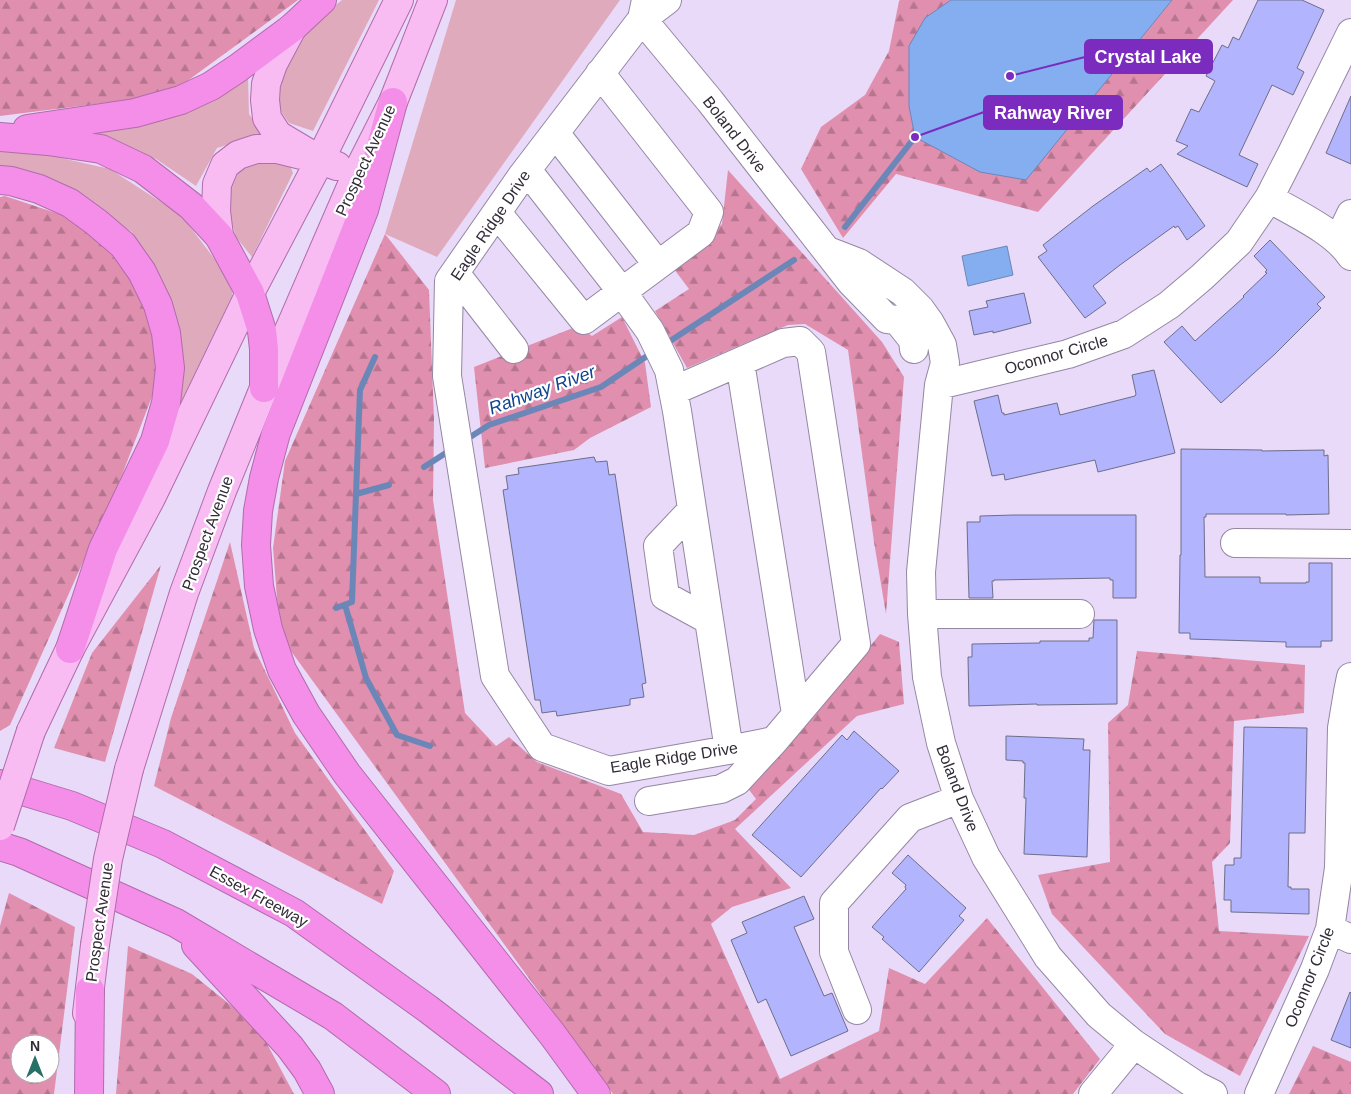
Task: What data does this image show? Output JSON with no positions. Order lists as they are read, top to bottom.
{
  "streets": {
    "highway": ["Essex Freeway"],
    "main road": ["Prospect Avenue"],
    "street": ["Boland Drive", "Eagle Ridge Drive", "Oconnor Circle"]
  },
  "crossings": [
    ["Boland Drive", "Eagle Ridge Drive"],
    ["Boland Drive", "Oconnor Circle"]
  ],
  "water": ["Rahway River"],
  "places": ["Crystal Lake", "Rahway River"],
  "north": "top"
}
